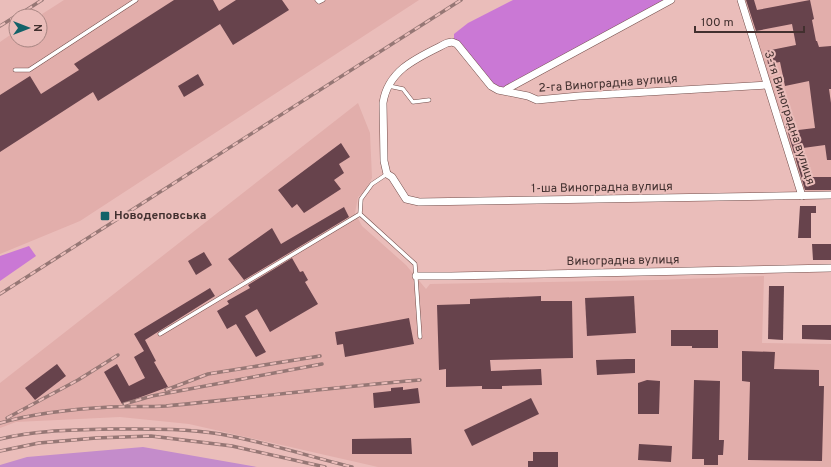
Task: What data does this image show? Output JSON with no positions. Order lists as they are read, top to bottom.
{
  "streets": {
    "street": [
      "2-га Виноградна вулиця",
      "3-тя Виноградна вулиця",
      "1-ша Виноградна вулиця",
      "Виноградна вулиця"
    ]
  },
  "crossings": [
    ["2-га Виноградна вулиця", "3-тя Виноградна вулиця"],
    ["2-га Виноградна вулиця", "1-ша Виноградна вулиця"],
    ["3-тя Виноградна вулиця", "1-ша Виноградна вулиця"]
  ],
  "places": {
    "transit": ["Новодеповська"]
  },
  "scale_bar": "100 m",
  "north": "right"
}
